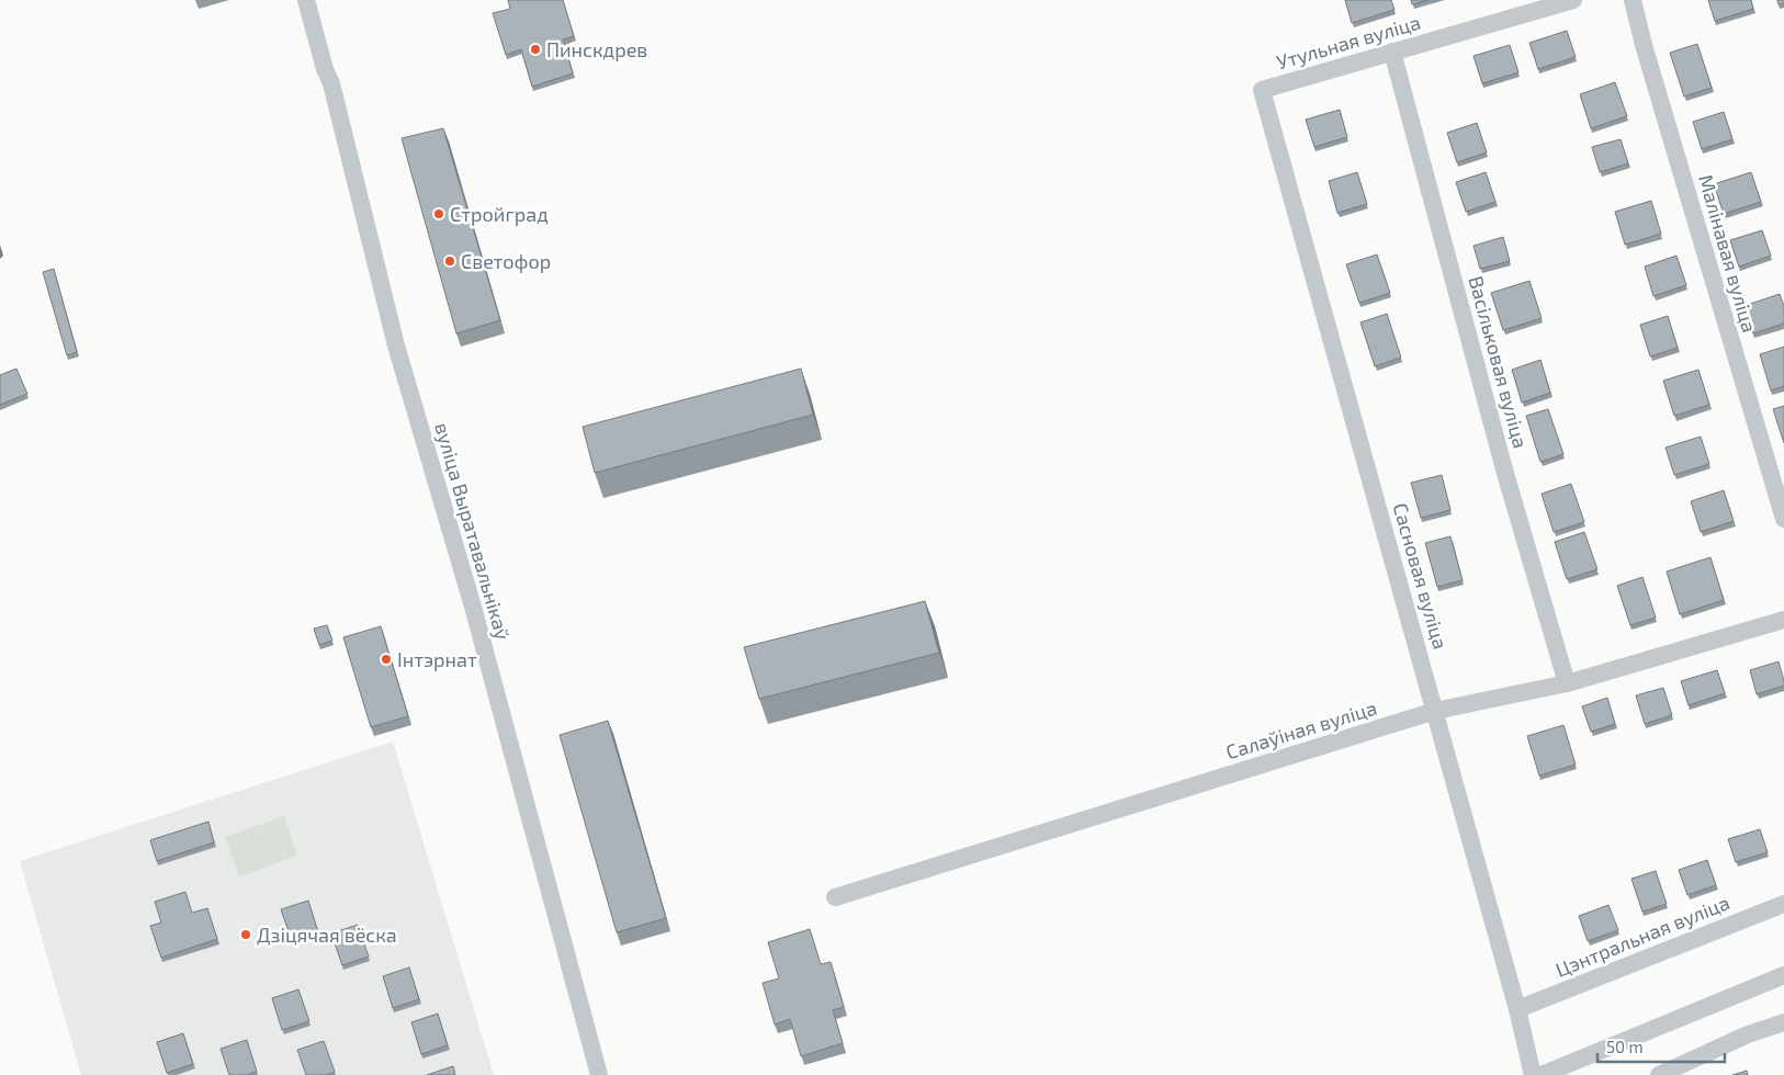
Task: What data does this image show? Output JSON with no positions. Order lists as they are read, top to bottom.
{
  "streets": {
    "street": [
      "Утульная вуліца",
      "Малінавая вуліца",
      "Васільковая вуліца",
      "вуліца Выратавальнікаў",
      "Сасновая вуліца",
      "Салаўіная вуліца",
      "Цэнтральная вуліца"
    ]
  },
  "crossings": [
    ["Утульная вуліца", "Васільковая вуліца"],
    ["Утульная вуліца", "Сасновая вуліца"],
    ["Васільковая вуліца", "Салаўіная вуліца"],
    ["Сасновая вуліца", "Салаўіная вуліца"],
    ["Сасновая вуліца", "Цэнтральная вуліца"]
  ],
  "places": [
    "Пинскдрев",
    "Стройград",
    "Светофор",
    "Інтэрнат",
    "Дзіцячая вёска"
  ],
  "scale_bar": "50 m"
}
